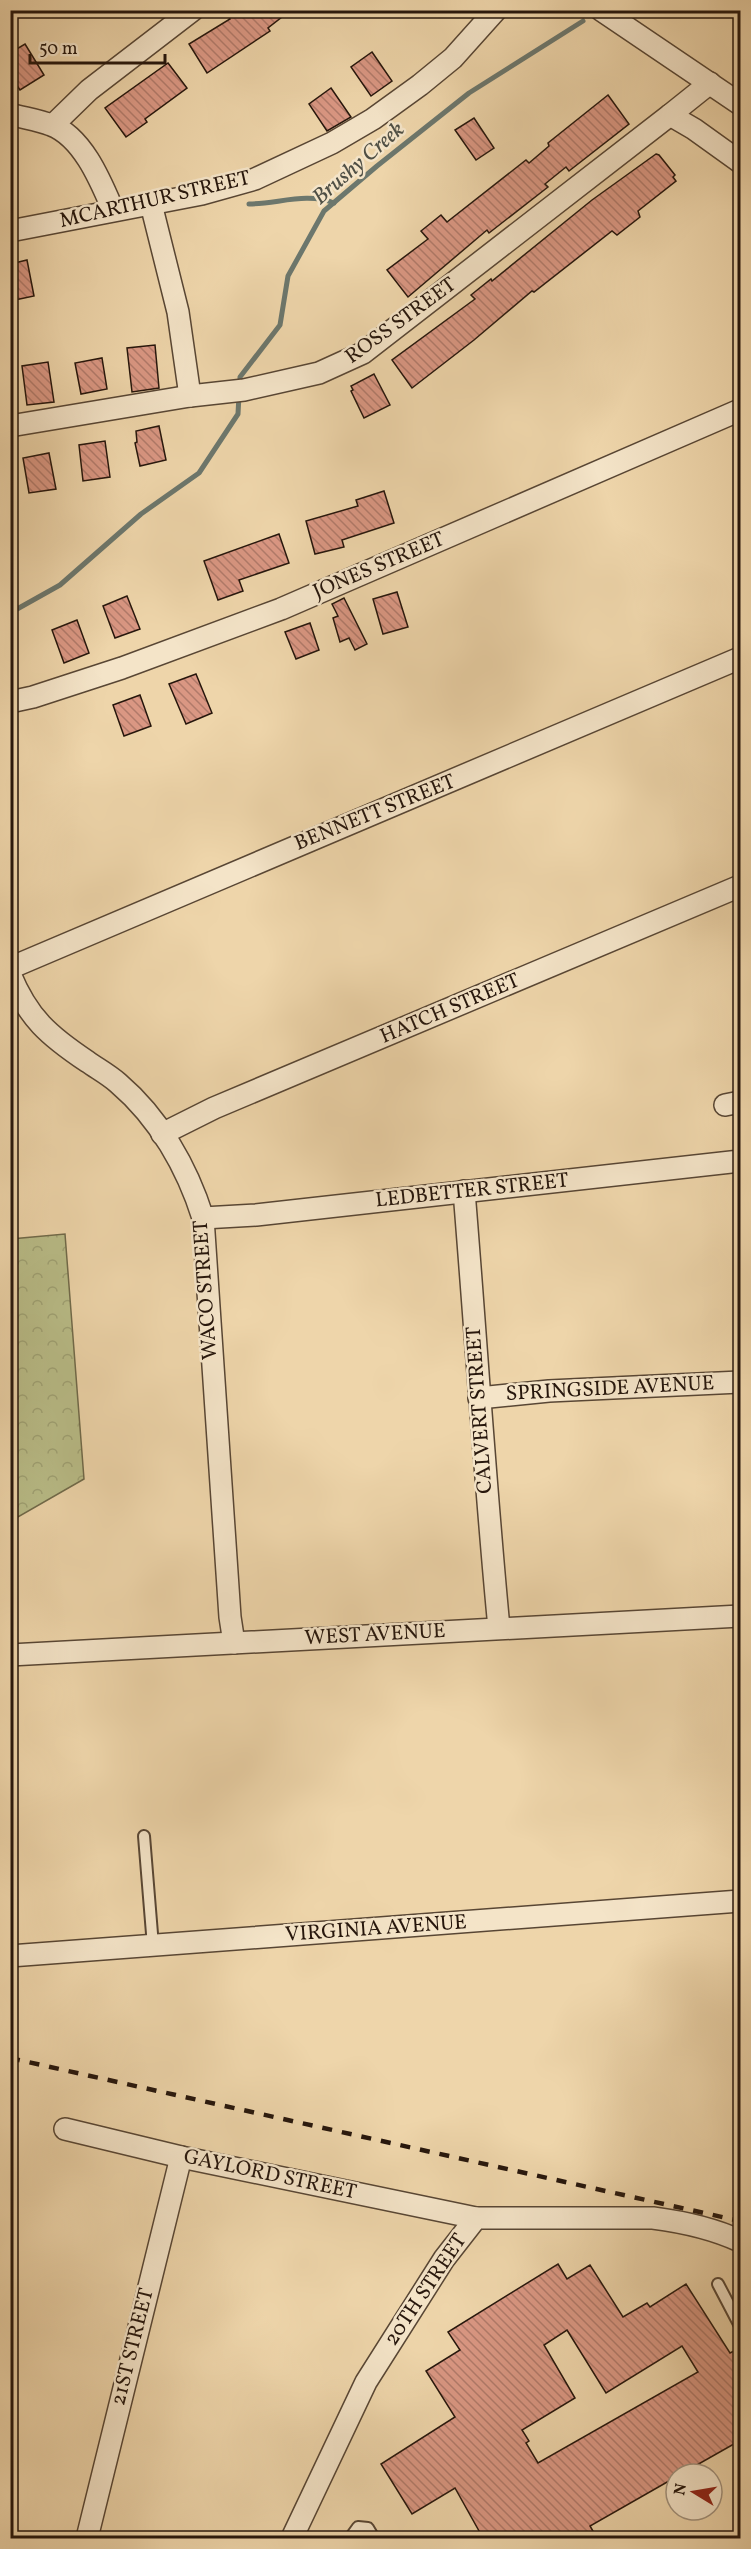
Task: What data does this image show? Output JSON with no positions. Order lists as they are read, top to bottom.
{
  "streets": {
    "street": [
      "MCARTHUR STREET",
      "ROSS STREET",
      "JONES STREET",
      "BENNETT STREET",
      "HATCH STREET",
      "LEDBETTER STREET",
      "WACO STREET",
      "SPRINGSIDE AVENUE",
      "CALVERT STREET",
      "WEST AVENUE",
      "VIRGINIA AVENUE",
      "GAYLORD STREET",
      "20TH STREET",
      "21ST STREET"
    ]
  },
  "crossings": [
    ["HATCH STREET", "WACO STREET"],
    ["LEDBETTER STREET", "WACO STREET"],
    ["LEDBETTER STREET", "CALVERT STREET"],
    ["WACO STREET", "WEST AVENUE"],
    ["SPRINGSIDE AVENUE", "CALVERT STREET"],
    ["CALVERT STREET", "WEST AVENUE"],
    ["GAYLORD STREET", "20TH STREET"],
    ["GAYLORD STREET", "21ST STREET"]
  ],
  "water": ["Brushy Creek"],
  "scale_bar": "50 m",
  "north": "left"
}
